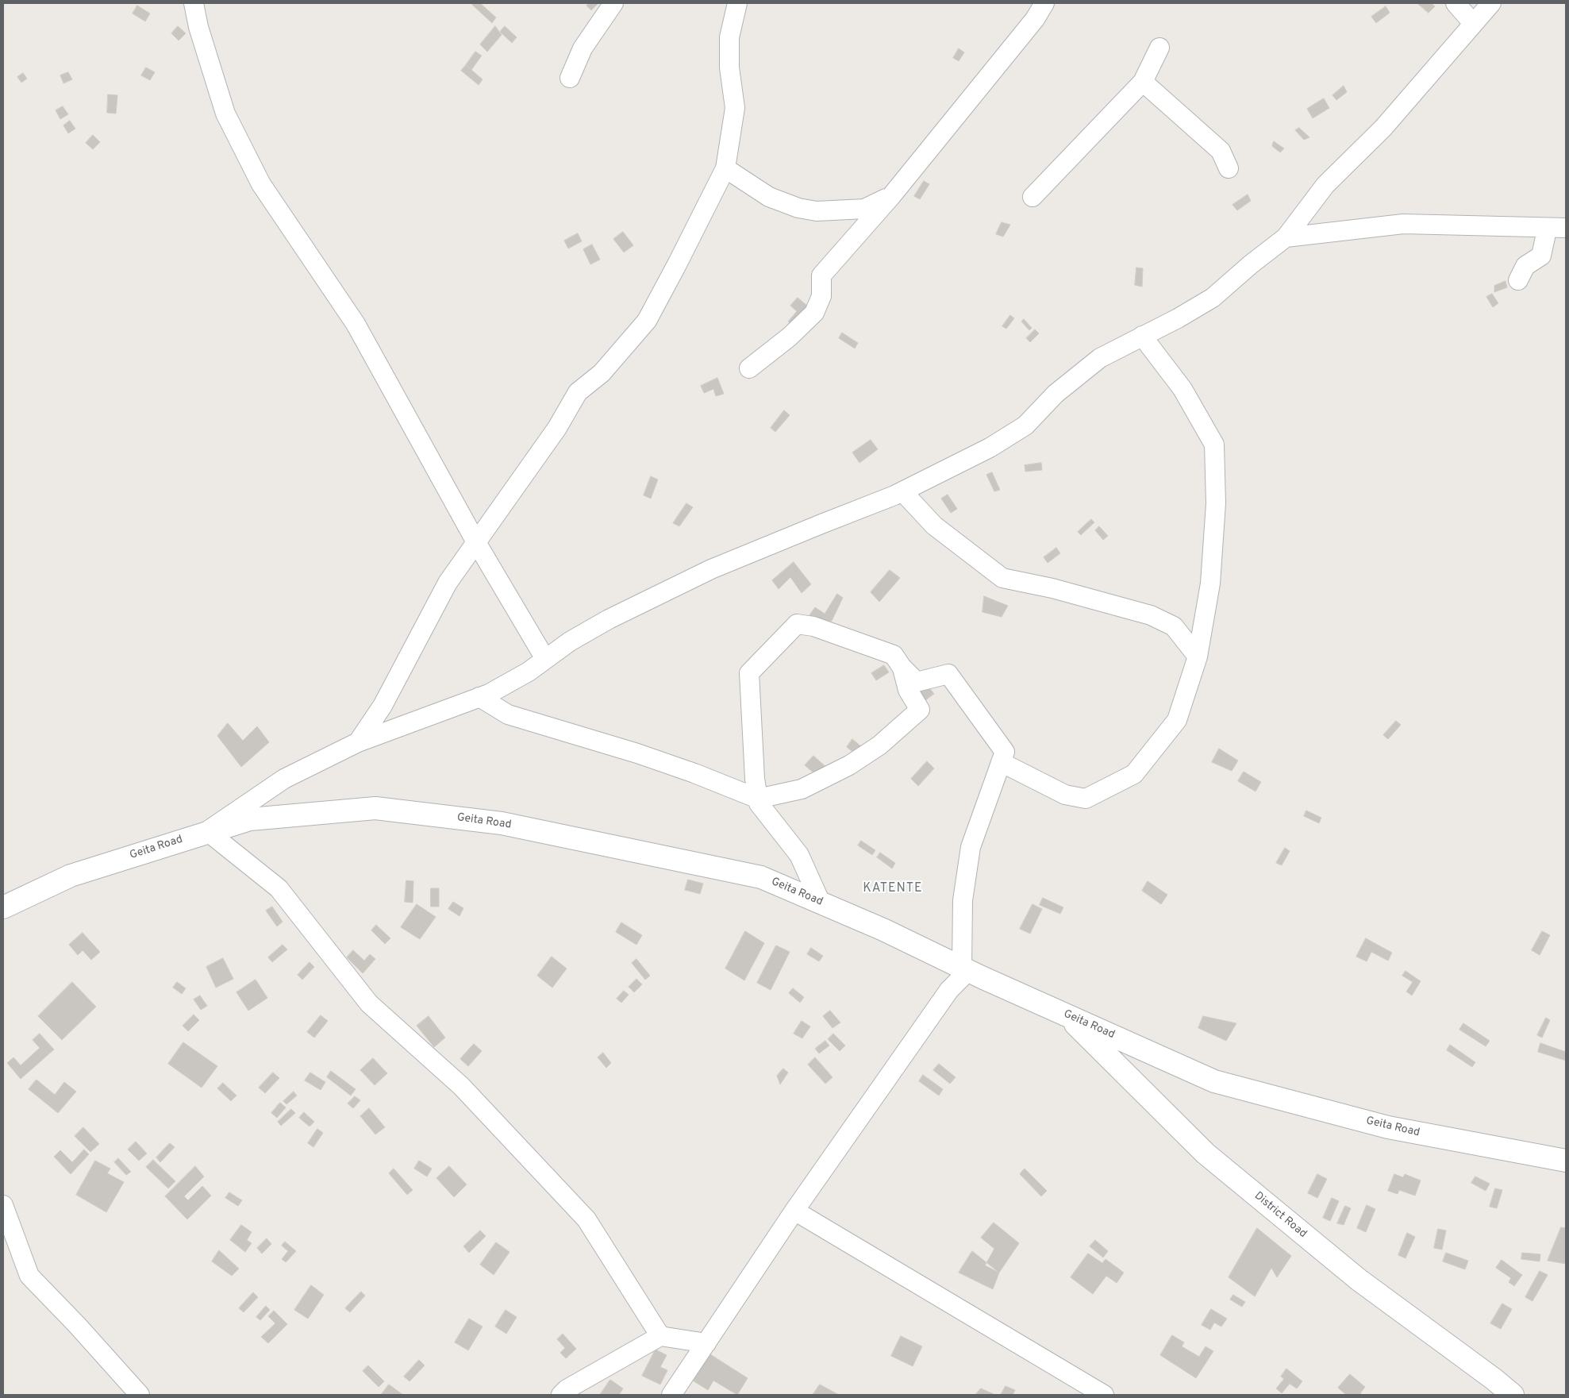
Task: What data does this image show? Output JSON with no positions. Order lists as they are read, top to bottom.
{
  "streets": {
    "main road": ["Geita Road", "District Road"]
  },
  "crossings": [
    ["Geita Road", "District Road"]
  ],
  "districts": ["KATENTE"]
}
